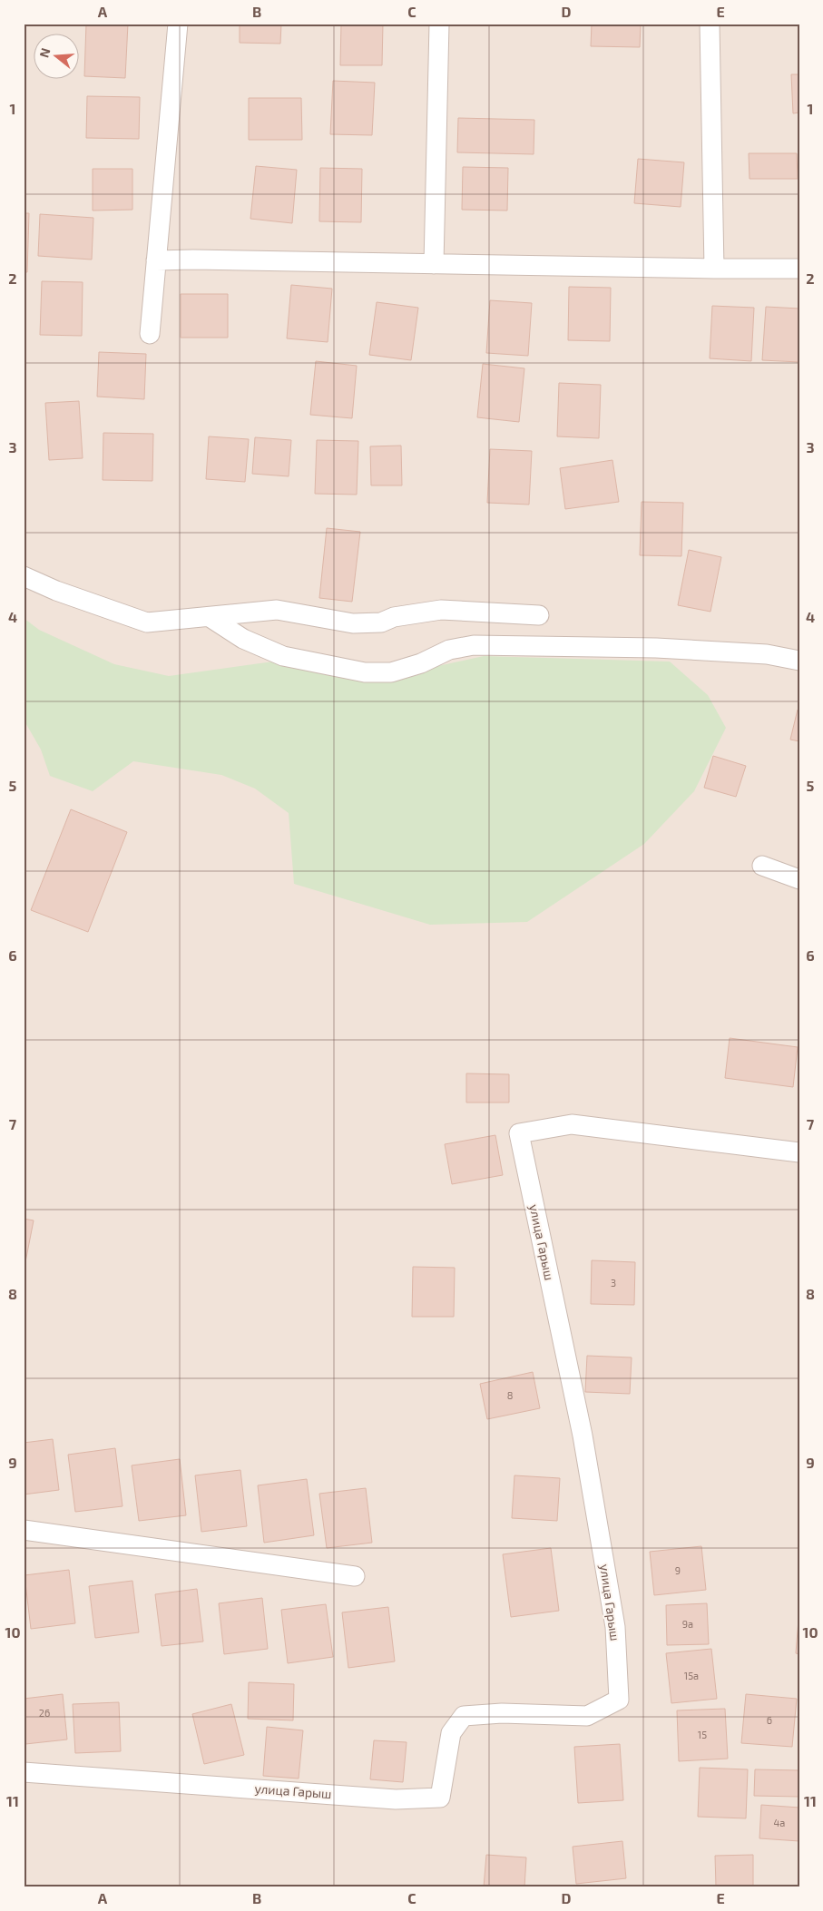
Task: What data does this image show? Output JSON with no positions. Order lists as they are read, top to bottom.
{
  "streets": {
    "street": ["улица Гарыш"]
  },
  "house_numbers": [
    "3",
    "8",
    "9",
    "9а",
    "15а",
    "26",
    "6",
    "15",
    "4а"
  ],
  "north": "left",
  "grid": {
    "columns": [
      "A",
      "B",
      "C",
      "D",
      "E"
    ],
    "rows": [
      "1",
      "2",
      "3",
      "4",
      "5",
      "6",
      "7",
      "8",
      "9",
      "10",
      "11"
    ]
  }
}
